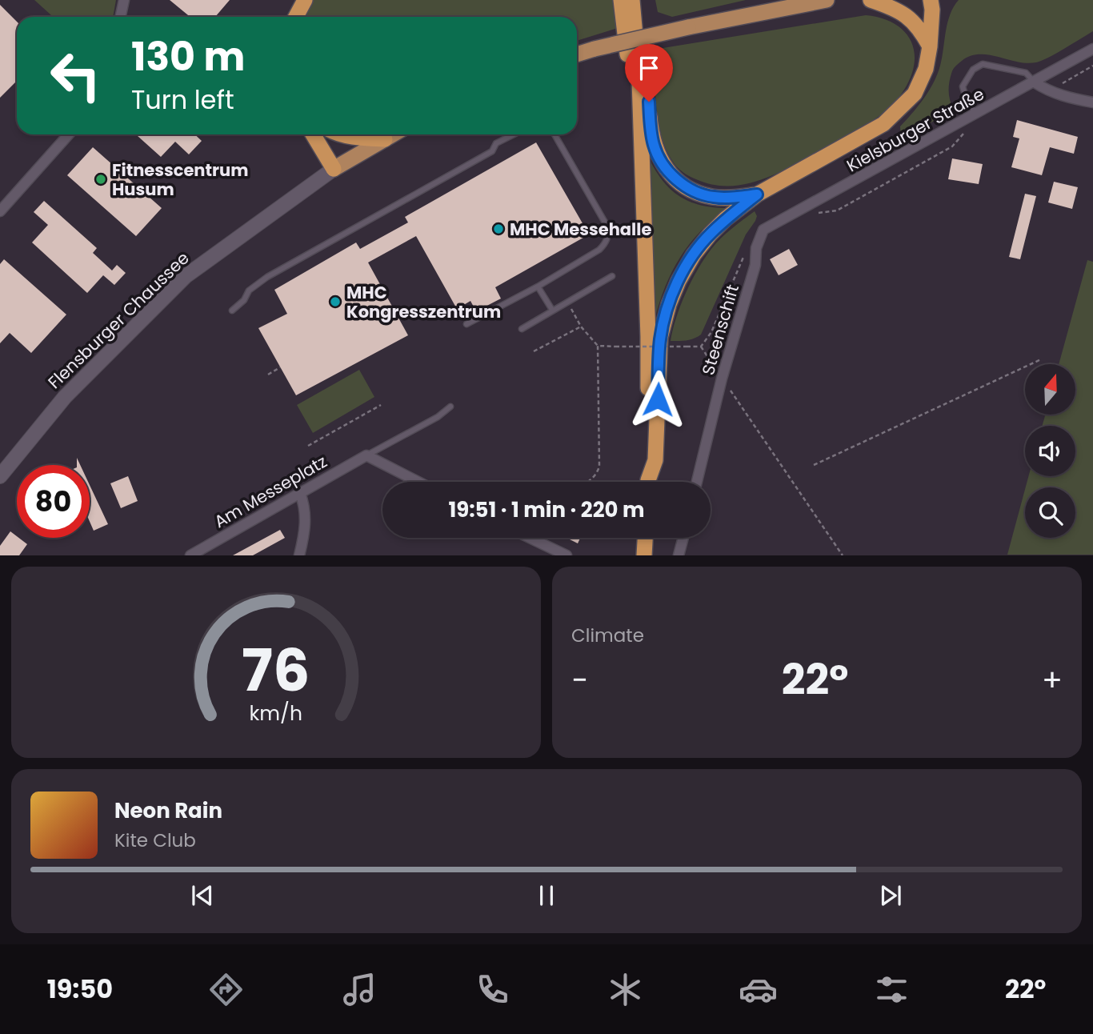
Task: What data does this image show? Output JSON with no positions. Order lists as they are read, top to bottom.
{
  "streets": {
    "main road": ["Flensburger Chaussee"],
    "street": ["Kielsburger Straße", "Steenschift", "Am Messeplatz"]
  },
  "crossings": [
    ["Kielsburger Straße", "Steenschift"]
  ],
  "places": ["Fitnesscentrum Husum", "MHC Messehalle", "MHC Kongresszentrum"],
  "north": "top",
  "page": {
    "turn": ["130 m", "Turn left"],
    "limit": "80",
    "trip": "19:51 · 1 min · 220 m",
    "tile": "Climate",
    "heat": ["−", "22°", "+"],
    "song": ["Neon Rain", "Kite Club"],
    "tabs": ["19:50", "22°"],
    "gauge": ["76", "km/h"]
  }
}
